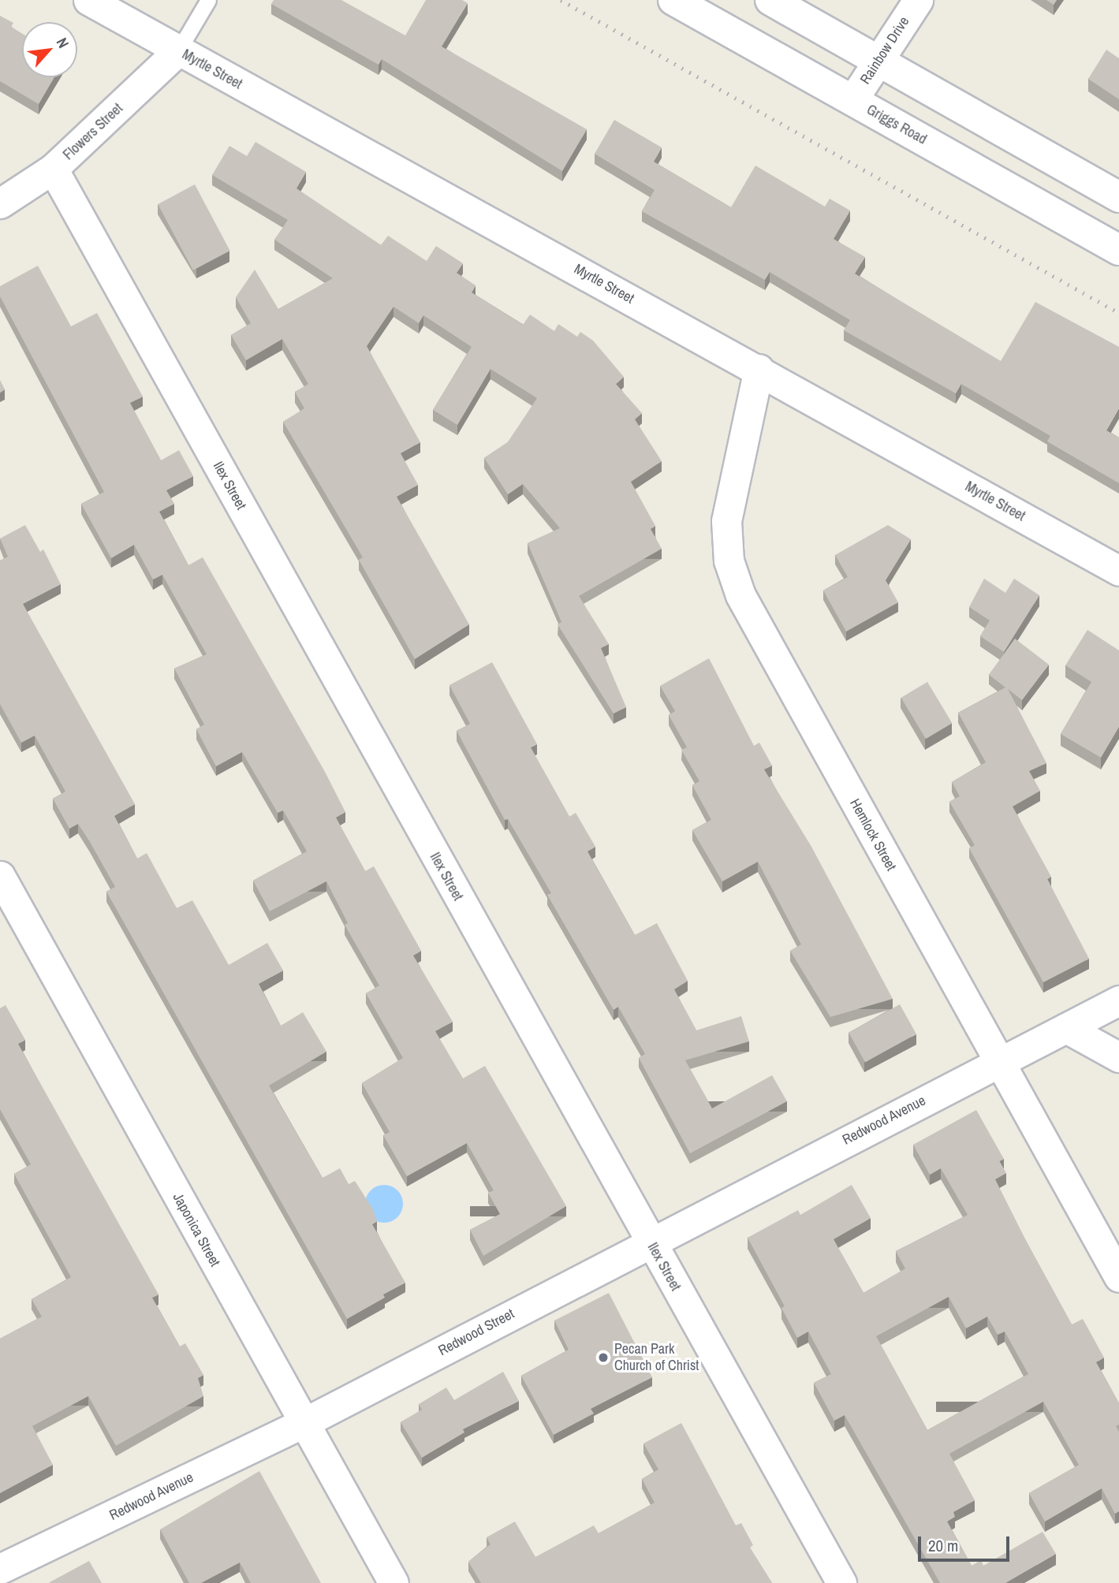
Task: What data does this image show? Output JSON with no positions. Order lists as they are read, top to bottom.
{
  "streets": {
    "main road": ["Griggs Road"],
    "street": [
      "Rainbow Drive",
      "Myrtle Street",
      "Flowers Street",
      "Ilex Street",
      "Hemlock Street",
      "Redwood Avenue",
      "Japonica Street",
      "Redwood Street"
    ]
  },
  "crossings": [
    ["Rainbow Drive", "Griggs Road"],
    ["Myrtle Street", "Flowers Street"],
    ["Myrtle Street", "Hemlock Street"],
    ["Flowers Street", "Ilex Street"],
    ["Ilex Street", "Redwood Avenue"],
    ["Ilex Street", "Redwood Street"],
    ["Hemlock Street", "Redwood Avenue"],
    ["Redwood Avenue", "Japonica Street"],
    ["Redwood Avenue", "Redwood Street"],
    ["Japonica Street", "Redwood Street"]
  ],
  "places": ["Pecan Park Church of Christ"],
  "scale_bar": "20 m",
  "north": "top right"
}
